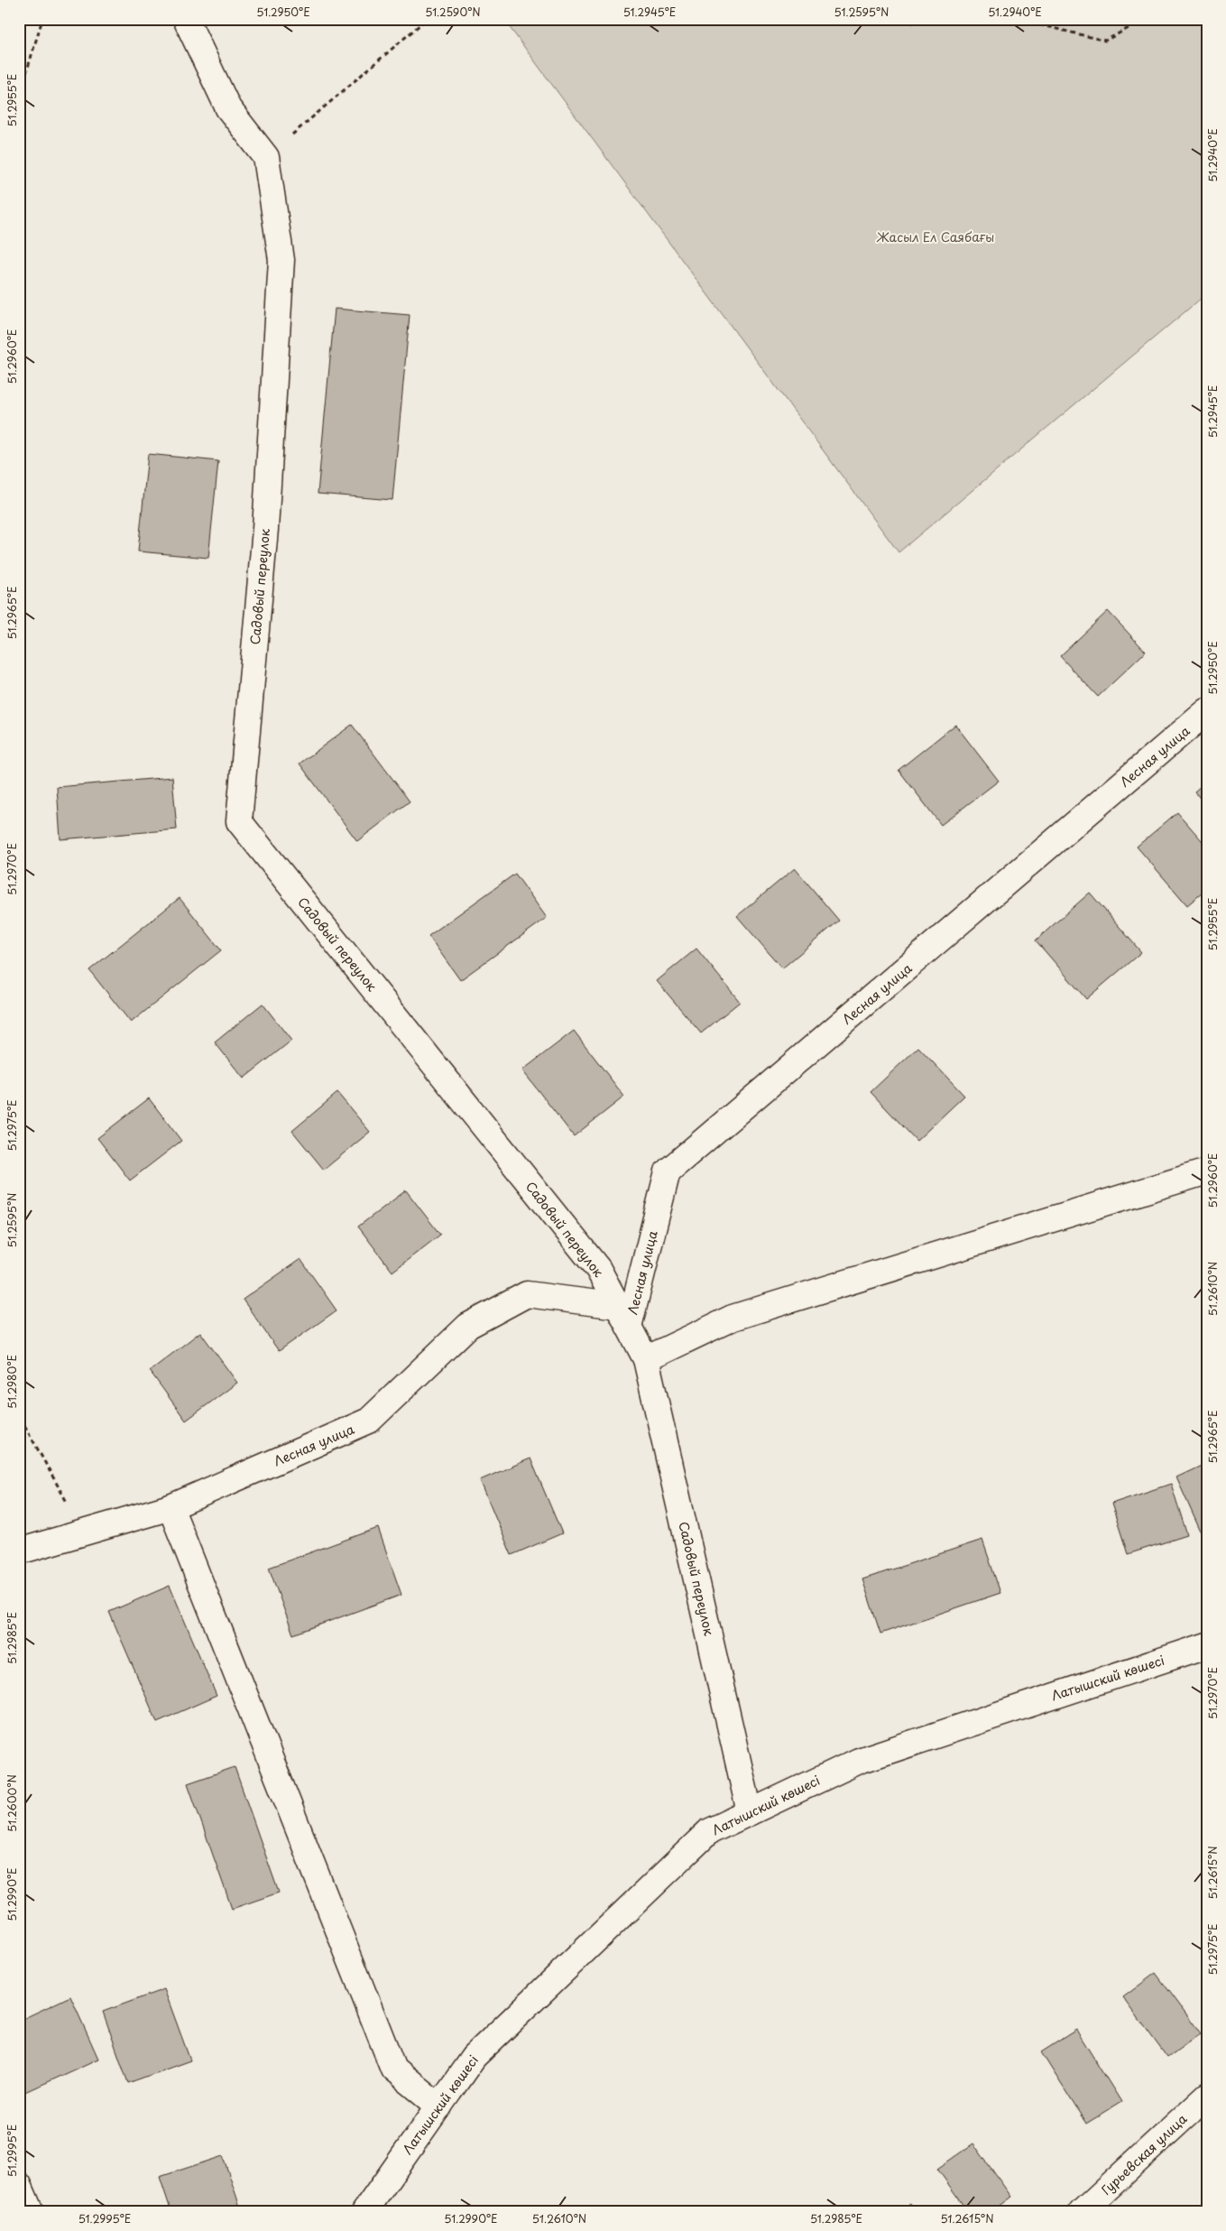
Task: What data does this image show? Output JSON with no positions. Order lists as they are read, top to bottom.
{
  "streets": {
    "street": [
      "Садовый переулок",
      "Лесная улица",
      "Латышский көшесі",
      "Гурьевская улица"
    ]
  },
  "crossings": [
    ["Садовый переулок", "Лесная улица"],
    ["Садовый переулок", "Латышский көшесі"]
  ],
  "parks": ["Жасыл Ел Саябағы"],
  "coordinates": [
    "51.2950°E",
    "51.2590°N",
    "51.2945°E",
    "51.2595°N",
    "51.2940°E",
    "51.2955°E",
    "51.2960°E",
    "51.2965°E",
    "51.2970°E",
    "51.2975°E",
    "51.2610°N",
    "51.2980°E",
    "51.2985°E",
    "51.2600°N",
    "51.2615°N",
    "51.2990°E",
    "51.2995°E"
  ]
}
